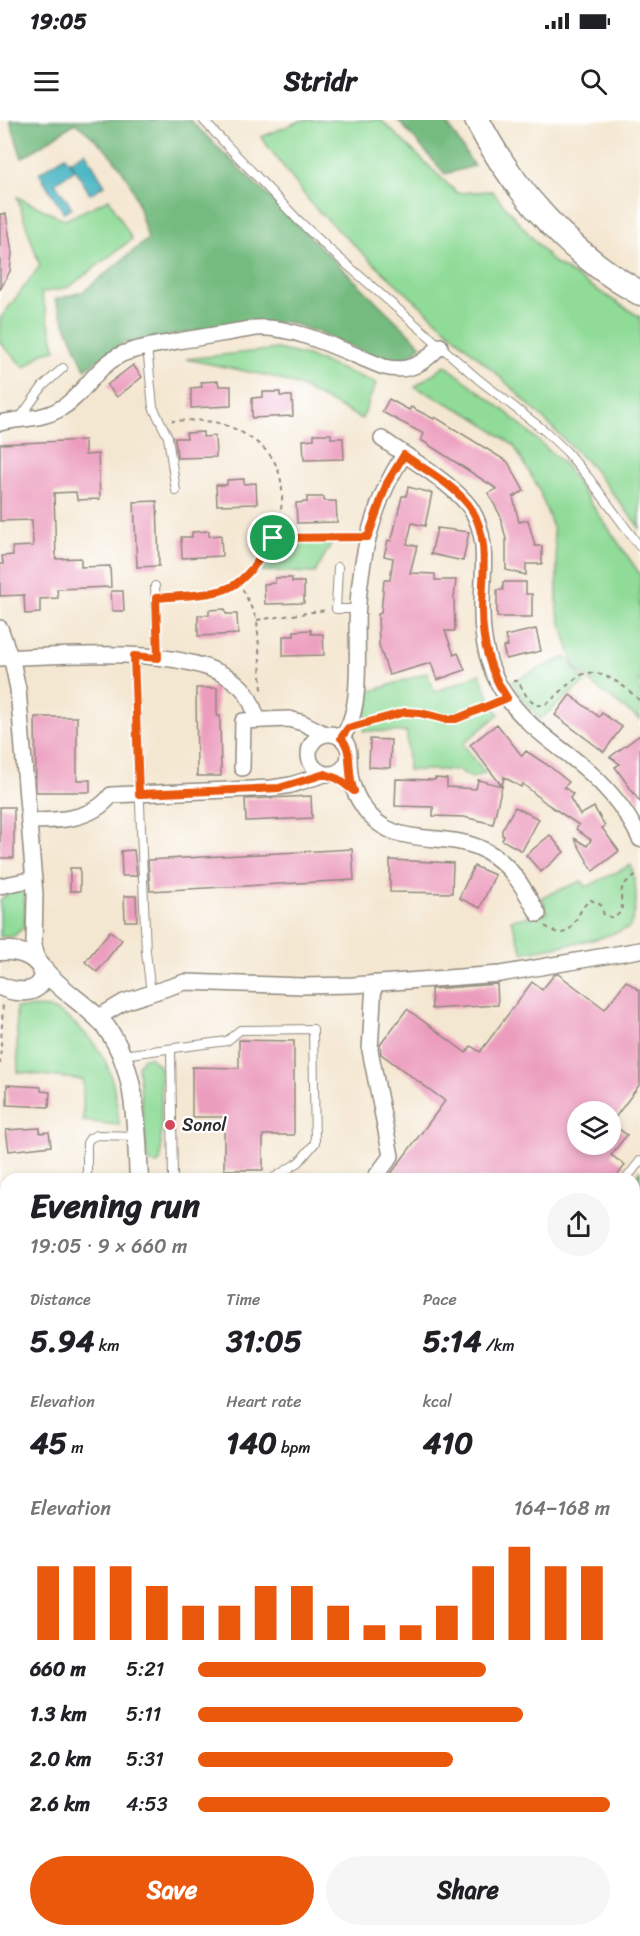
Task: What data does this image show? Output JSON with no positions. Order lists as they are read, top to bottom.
{
  "places": ["Sonol"],
  "page": {
    "status": "19:05",
    "header": "Stridr",
    "heading": ["Evening run", "19:05 · 9 × 660 m"],
    "stats": [
      ["Distance", "5.94 km"],
      ["Time", "31:05"],
      ["Pace", "5:14 /km"],
      ["Elevation", "45 m"],
      ["Heart rate", "140 bpm"],
      ["kcal", "410"]
    ],
    "chart": ["Elevation", "164–168 m"],
    "list": [
      {
        "name": "660 m",
        "note": "5:21"
      },
      {
        "name": "1.3 km",
        "note": "5:11"
      },
      {
        "name": "2.0 km",
        "note": "5:31"
      },
      {
        "name": "2.6 km",
        "note": "4:53"
      }
    ],
    "buttons": ["Save", "Share"]
  }
}
